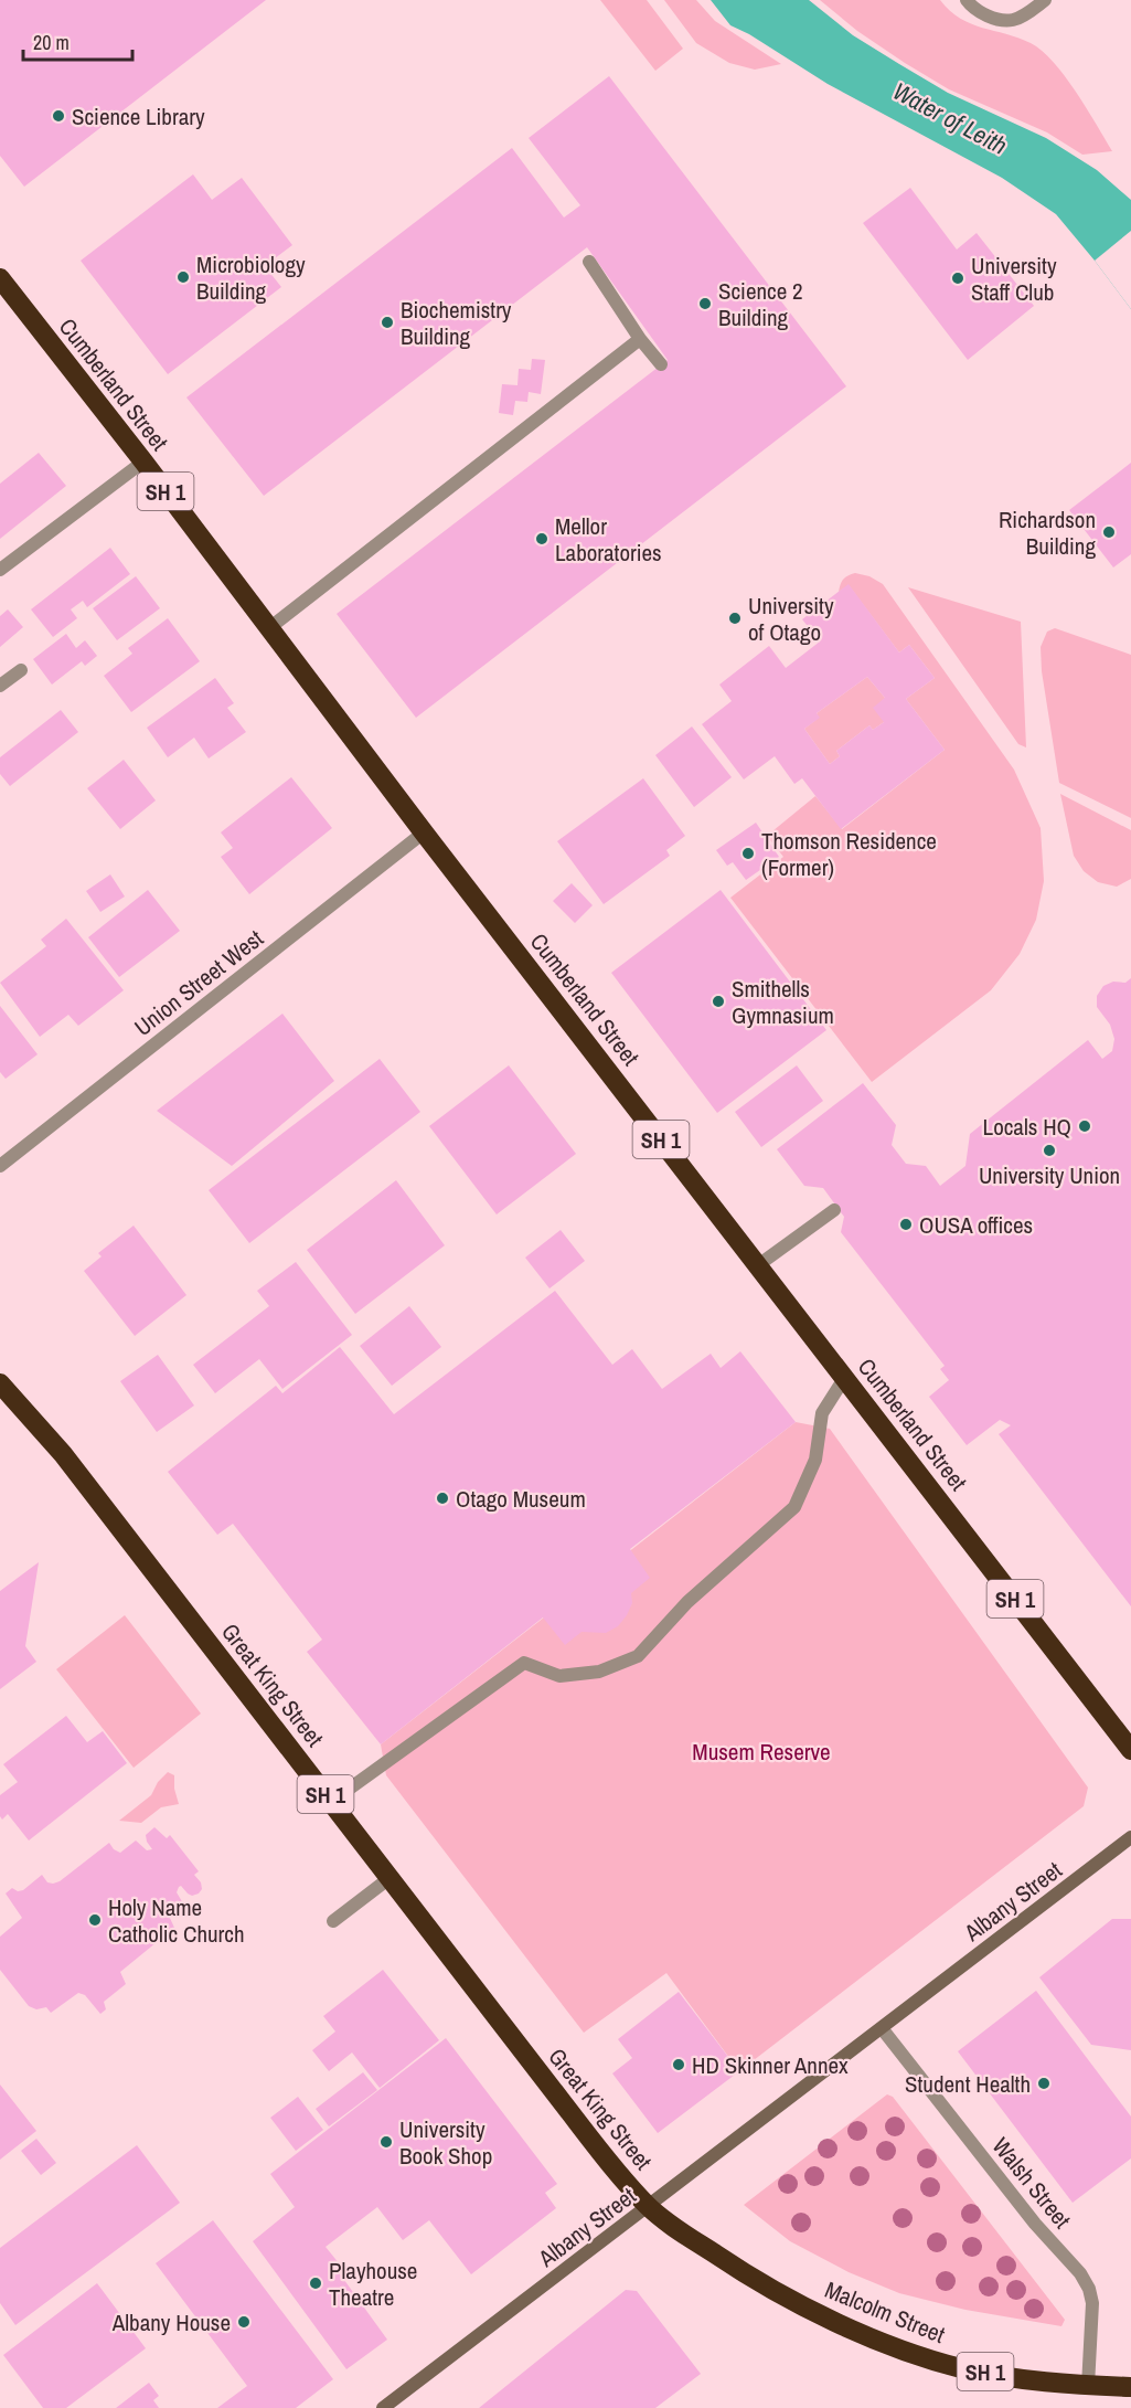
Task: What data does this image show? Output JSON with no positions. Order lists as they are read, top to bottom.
{
  "streets": {
    "highway": [
      "Cumberland Street",
      "SH 1",
      "Great King Street",
      "Malcolm Street"
    ],
    "street": ["Union Street West", "Albany Street", "Walsh Street"]
  },
  "crossings": [
    ["Cumberland Street", "Union Street West"],
    ["Great King Street", "Albany Street"],
    ["Great King Street", "Malcolm Street"],
    ["Albany Street", "Walsh Street"],
    ["Albany Street", "Malcolm Street"],
    ["Walsh Street", "Malcolm Street"]
  ],
  "water": ["Water of Leith"],
  "parks": ["Musem Reserve"],
  "places": [
    "Science Library",
    "Microbiology Building",
    "University Staff Club",
    "Science 2 Building",
    "Biochemistry Building",
    "Richardson Building",
    "Mellor Laboratories",
    "University of Otago",
    "Thomson Residence (Former)",
    "Smithells Gymnasium",
    "Locals HQ",
    "University Union",
    "OUSA offices",
    "Otago Museum",
    "Holy Name Catholic Church",
    "HD Skinner Annex",
    "Student Health",
    "University Book Shop",
    "Playhouse Theatre",
    "Albany House"
  ],
  "scale_bar": "20 m"
}
